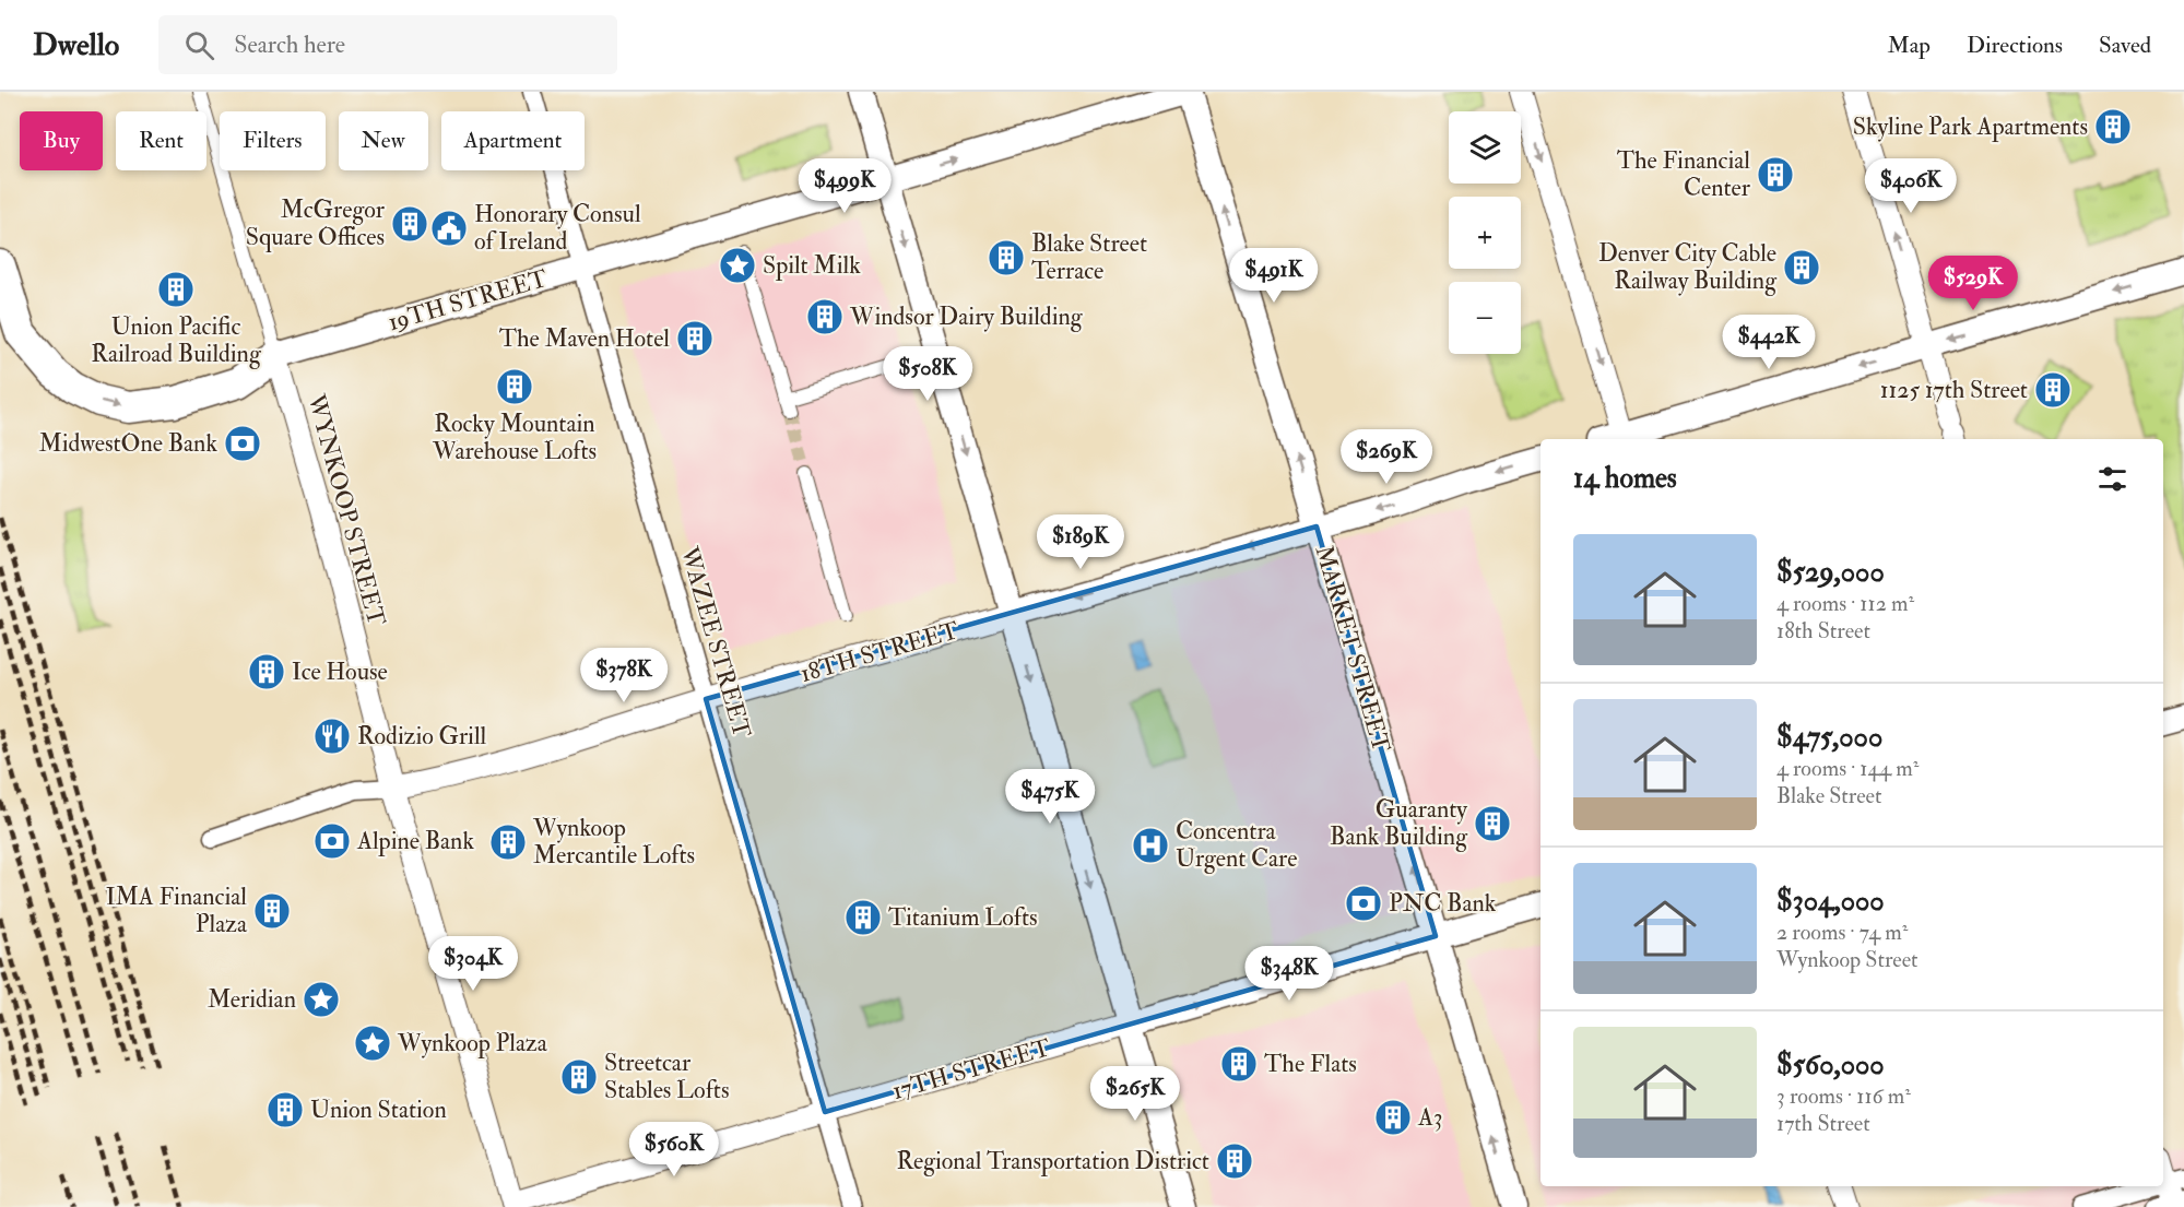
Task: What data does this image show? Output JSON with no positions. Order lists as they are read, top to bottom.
{
  "streets": {
    "main road": [
      "19TH STREET",
      "MARKET STREET",
      "18TH STREET",
      "17TH STREET"
    ],
    "street": ["WYNKOOP STREET", "WAZEE STREET"]
  },
  "crossings": [
    ["19TH STREET", "WYNKOOP STREET"],
    ["19TH STREET", "WAZEE STREET"],
    ["19TH STREET", "MARKET STREET"],
    ["WYNKOOP STREET", "18TH STREET"],
    ["WYNKOOP STREET", "17TH STREET"],
    ["WAZEE STREET", "18TH STREET"],
    ["WAZEE STREET", "17TH STREET"],
    ["MARKET STREET", "18TH STREET"],
    ["MARKET STREET", "17TH STREET"]
  ],
  "one_way": ["MARKET STREET", "18TH STREET"],
  "places": {
    "building": [
      "Skyline Park Apartments",
      "The Financial Center",
      "McGregor Square Offices",
      "Blake Street Terrace",
      "Denver City Cable Railway Building",
      "Union Pacific Railroad Building",
      "Windsor Dairy Building",
      "The Maven Hotel",
      "Rocky Mountain Warehouse Lofts",
      "1125 17th Street",
      "Ice House",
      "Guaranty Bank Building",
      "Wynkoop Mercantile Lofts",
      "IMA Financial Plaza",
      "Titanium Lofts",
      "The Flats",
      "Streetcar Stables Lofts",
      "Union Station",
      "A3",
      "Regional Transportation District"
    ],
    "public building": ["Honorary Consul of Ireland"],
    "place": ["Spilt Milk", "Meridian", "Wynkoop Plaza"],
    "bank": ["MidwestOne Bank", "Alpine Bank", "PNC Bank"],
    "restaurant": ["Rodizio Grill"],
    "hospital": ["Concentra Urgent Care"]
  },
  "page": {
    "header": "Dwello",
    "search": "Search here",
    "nav": ["Map", "Directions", "Saved"],
    "map_buttons": ["+", "−"],
    "chip": [
      "Buy",
      "Rent",
      "Filters",
      "New",
      "Apartment"
    ],
    "price": [
      "$499K",
      "$406K",
      "$491K",
      "$529K",
      "$442K",
      "$508K",
      "$269K",
      "$189K",
      "$378K",
      "$475K",
      "$304K",
      "$348K",
      "$265K",
      "$560K"
    ],
    "heading": "14 homes",
    "list": [
      {
        "name": "$529,000",
        "note": "4 rooms · 112 m² · 18th Street"
      },
      {
        "name": "$475,000",
        "note": "4 rooms · 144 m² · Blake Street"
      },
      {
        "name": "$304,000",
        "note": "2 rooms · 74 m² · Wynkoop Street"
      },
      {
        "name": "$560,000",
        "note": "3 rooms · 116 m² · 17th Street"
      }
    ]
  }
}
